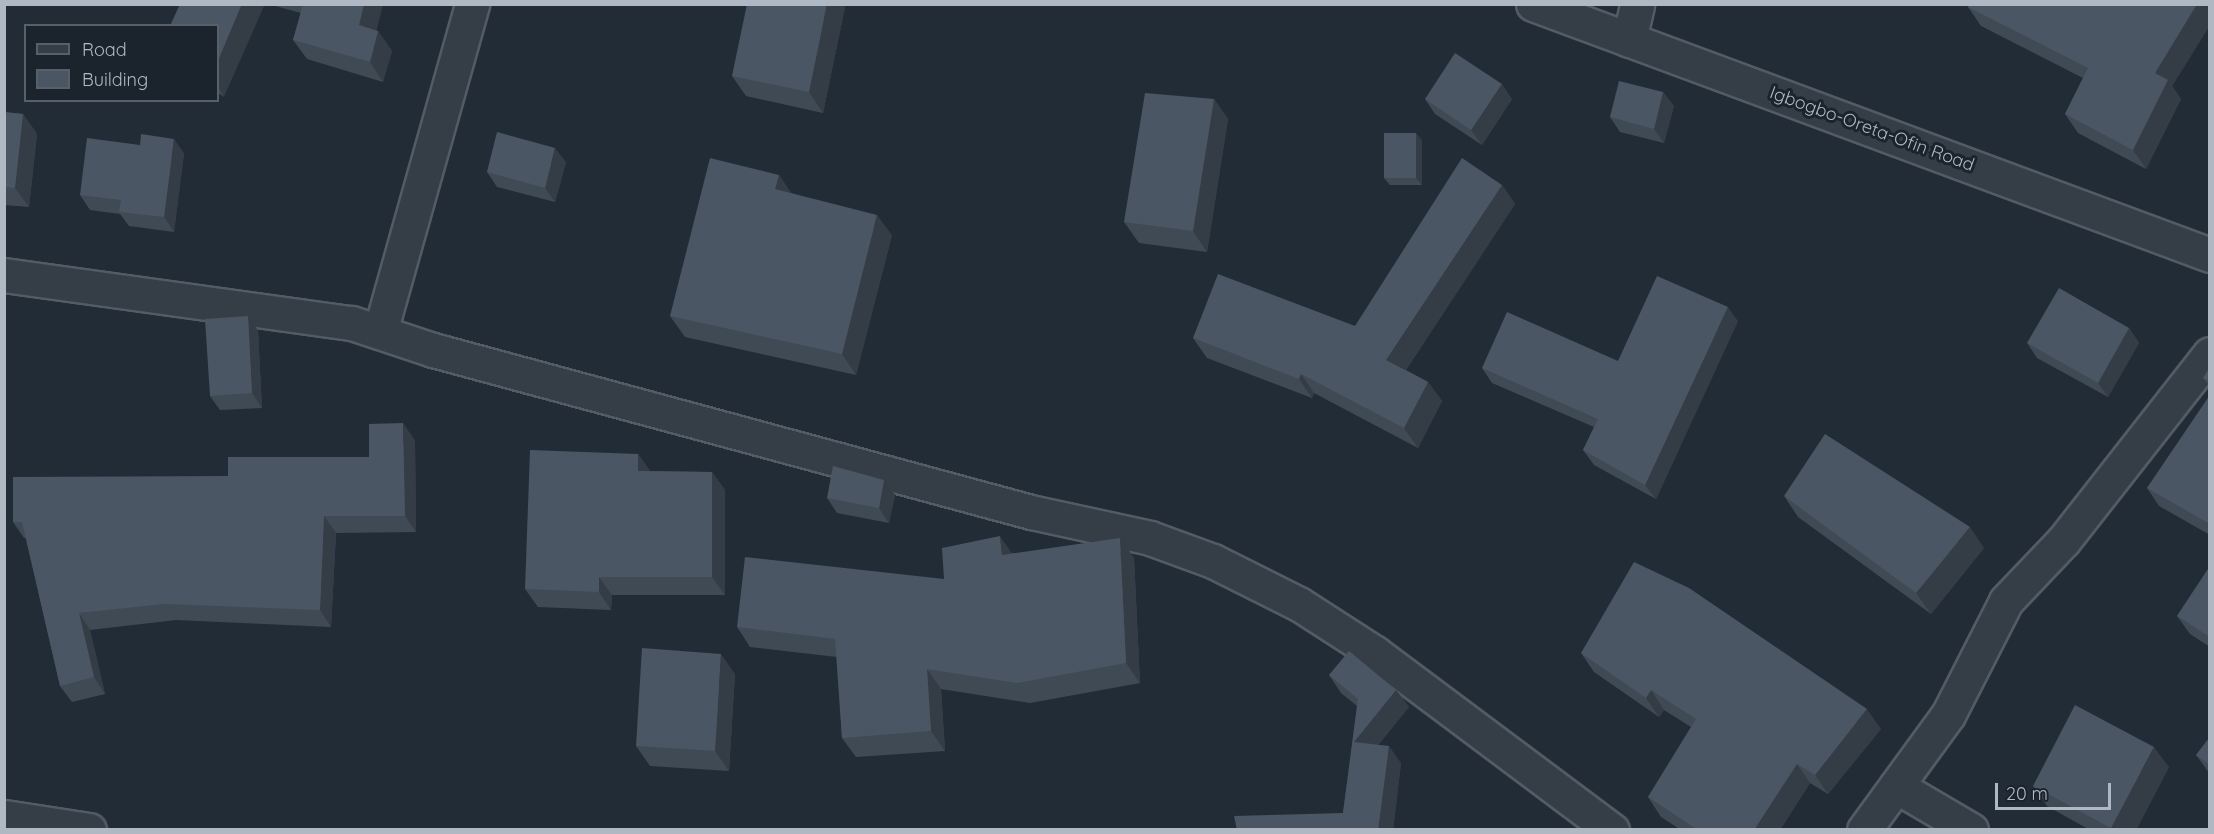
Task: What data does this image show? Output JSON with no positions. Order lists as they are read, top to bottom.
{
  "streets": {
    "street": ["Igbogbo-Oreta-Ofin Road"]
  },
  "legend": ["Road", "Building"],
  "scale_bar": "20 m"
}
